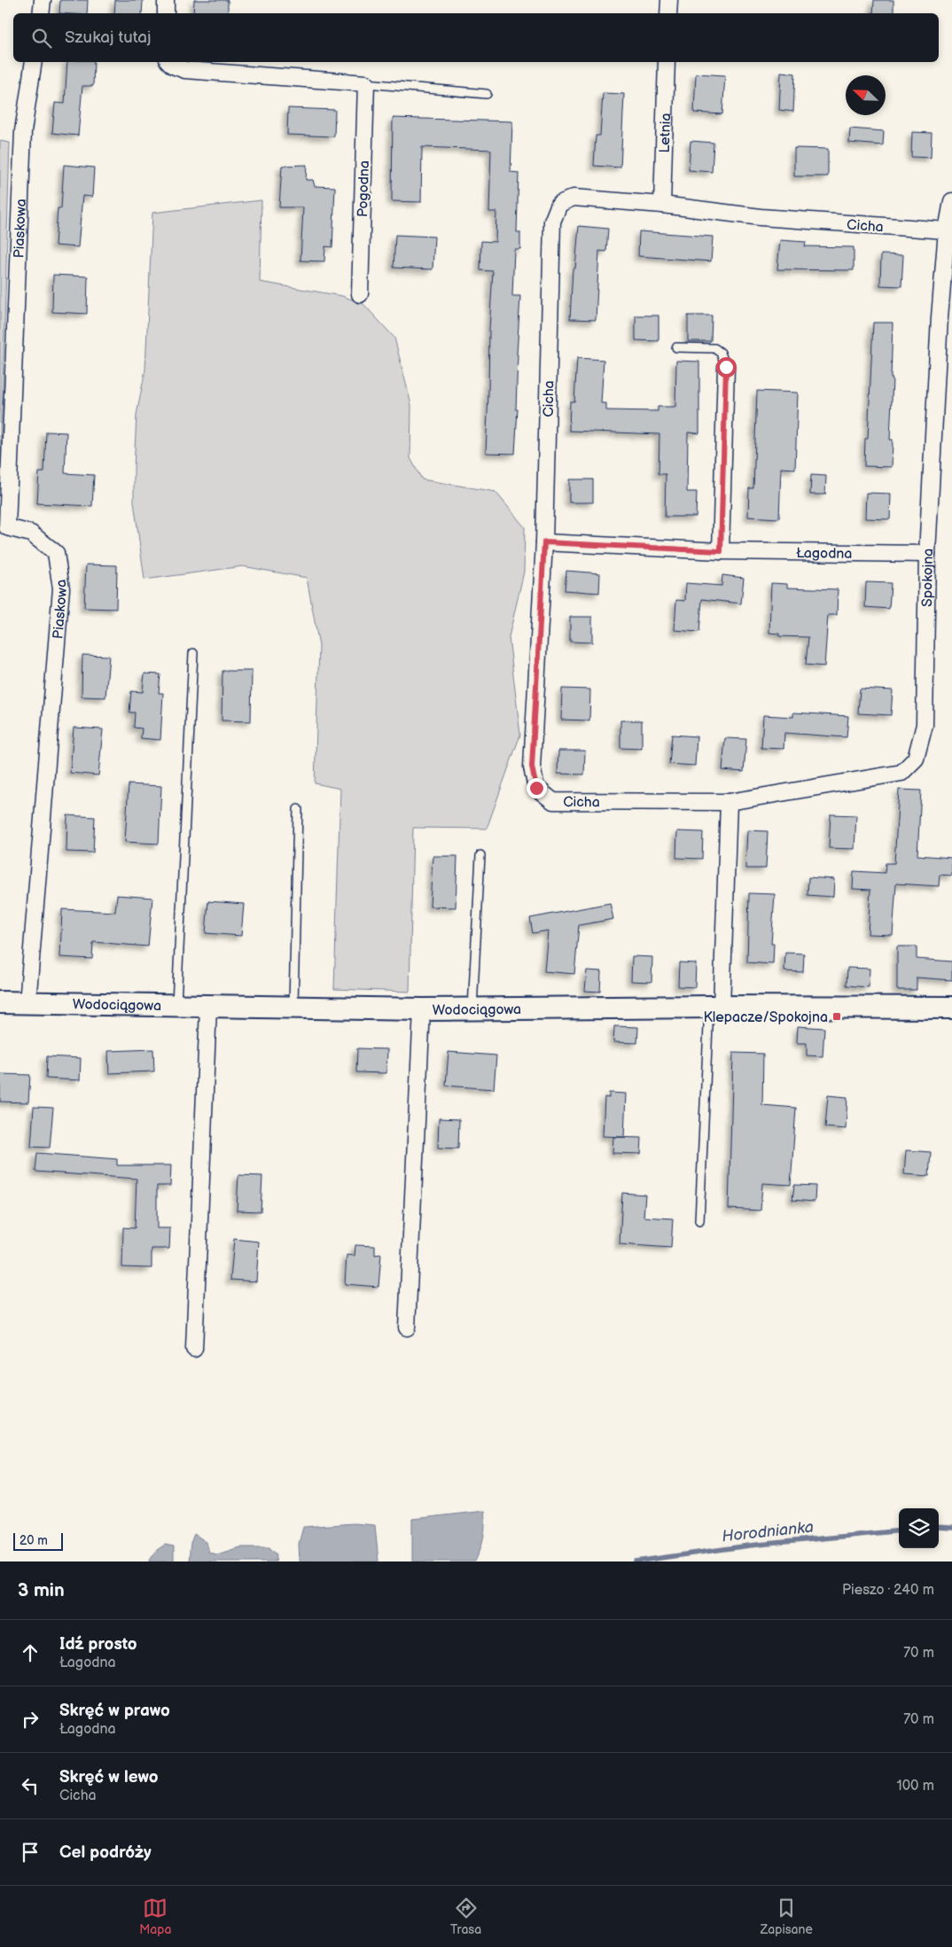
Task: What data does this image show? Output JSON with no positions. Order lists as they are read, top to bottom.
{
  "streets": {
    "street": [
      "Letnia",
      "Pogodna",
      "Cicha",
      "Piaskowa",
      "Łagodna",
      "Spokojna",
      "Wodociągowa"
    ]
  },
  "crossings": [
    ["Letnia", "Cicha"],
    ["Cicha", "Łagodna"],
    ["Cicha", "Spokojna"],
    ["Piaskowa", "Wodociągowa"],
    ["Łagodna", "Spokojna"]
  ],
  "water": ["Horodnianka"],
  "places": {
    "transit": ["Klepacze/Spokojna"]
  },
  "scale_bar": "20 m",
  "north": "top left",
  "page": {
    "search": "Szukaj tutaj",
    "scale": "20 m",
    "heading": ["3 min", "Pieszo · 240 m"],
    "list": [
      ["Idź prosto", "Łagodna", "70 m"],
      ["Skręć w prawo", "Łagodna", "70 m"],
      ["Skręć w lewo", "Cicha", "100 m"],
      "Cel podróży"
    ],
    "nav": ["Mapa", "Trasa", "Zapisane"]
  }
}
